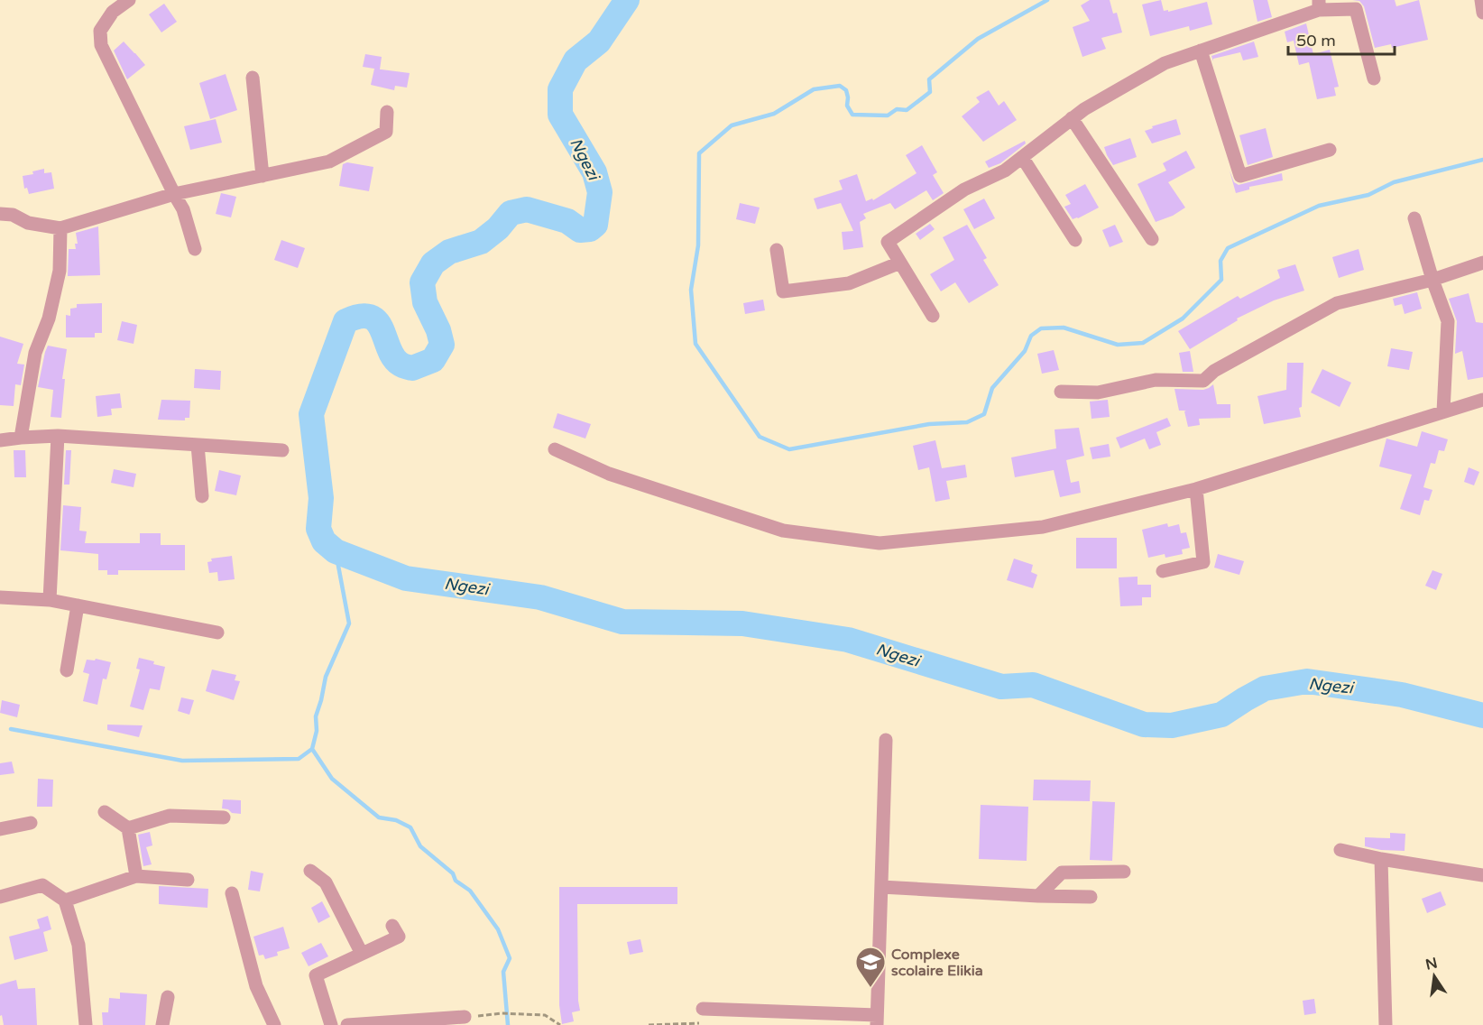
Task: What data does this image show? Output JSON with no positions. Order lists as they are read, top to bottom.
{
  "water": ["Ngezi"],
  "places": {
    "school or university": ["Complexe scolaire Elikia"]
  },
  "scale_bar": "50 m",
  "north": "top"
}
